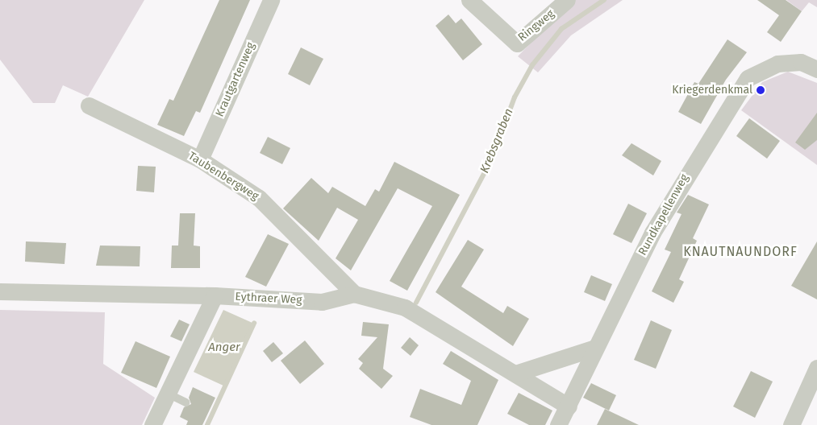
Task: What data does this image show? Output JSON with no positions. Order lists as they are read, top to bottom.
{
  "streets": {
    "street": [
      "Ringweg",
      "Krautgartenweg",
      "Taubenbergweg",
      "Rundkapellenweg",
      "Eythraer Weg"
    ]
  },
  "crossings": [
    ["Krautgartenweg", "Taubenbergweg"],
    ["Taubenbergweg", "Eythraer Weg"],
    ["Rundkapellenweg", "Eythraer Weg"]
  ],
  "districts": ["KNAUTNAUNDORF"],
  "water": ["Krebsgraben", "Anger"],
  "places": ["Kriegerdenkmal"]
}
